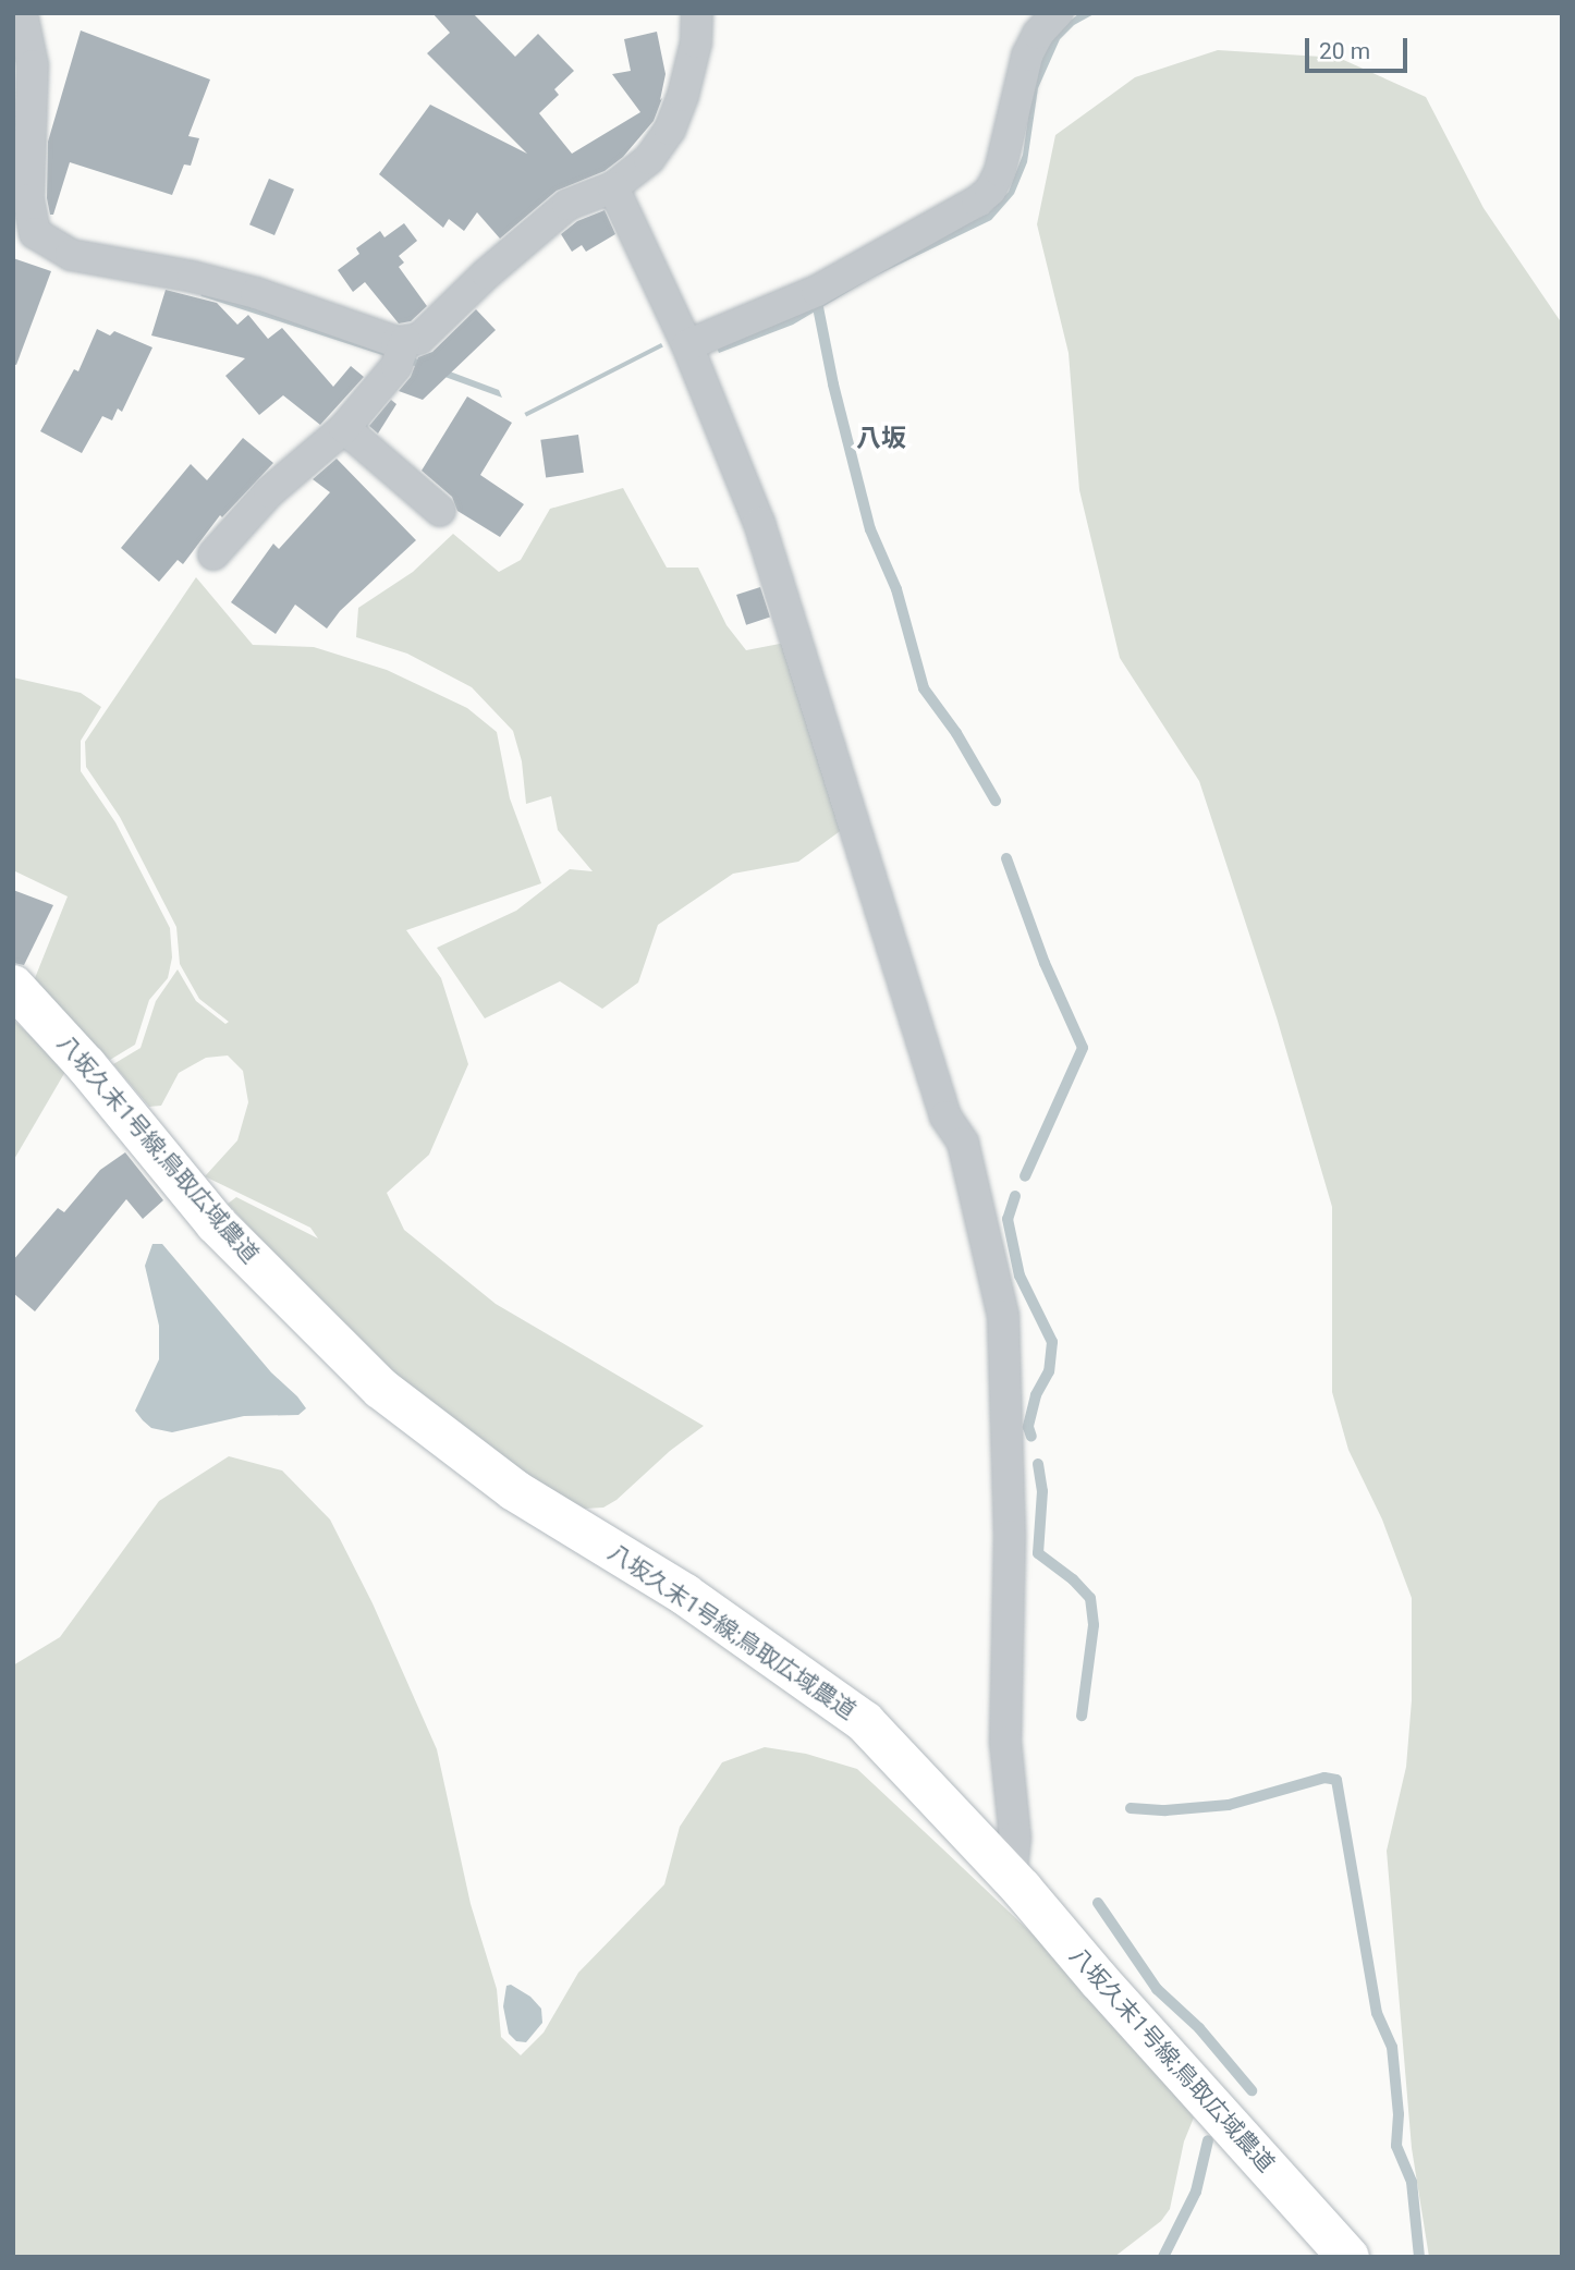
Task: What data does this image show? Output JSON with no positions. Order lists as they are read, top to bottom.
{
  "streets": {
    "street": ["八坂久末1号線;鳥取広域農道"]
  },
  "districts": ["八坂"],
  "scale_bar": "20 m"
}
